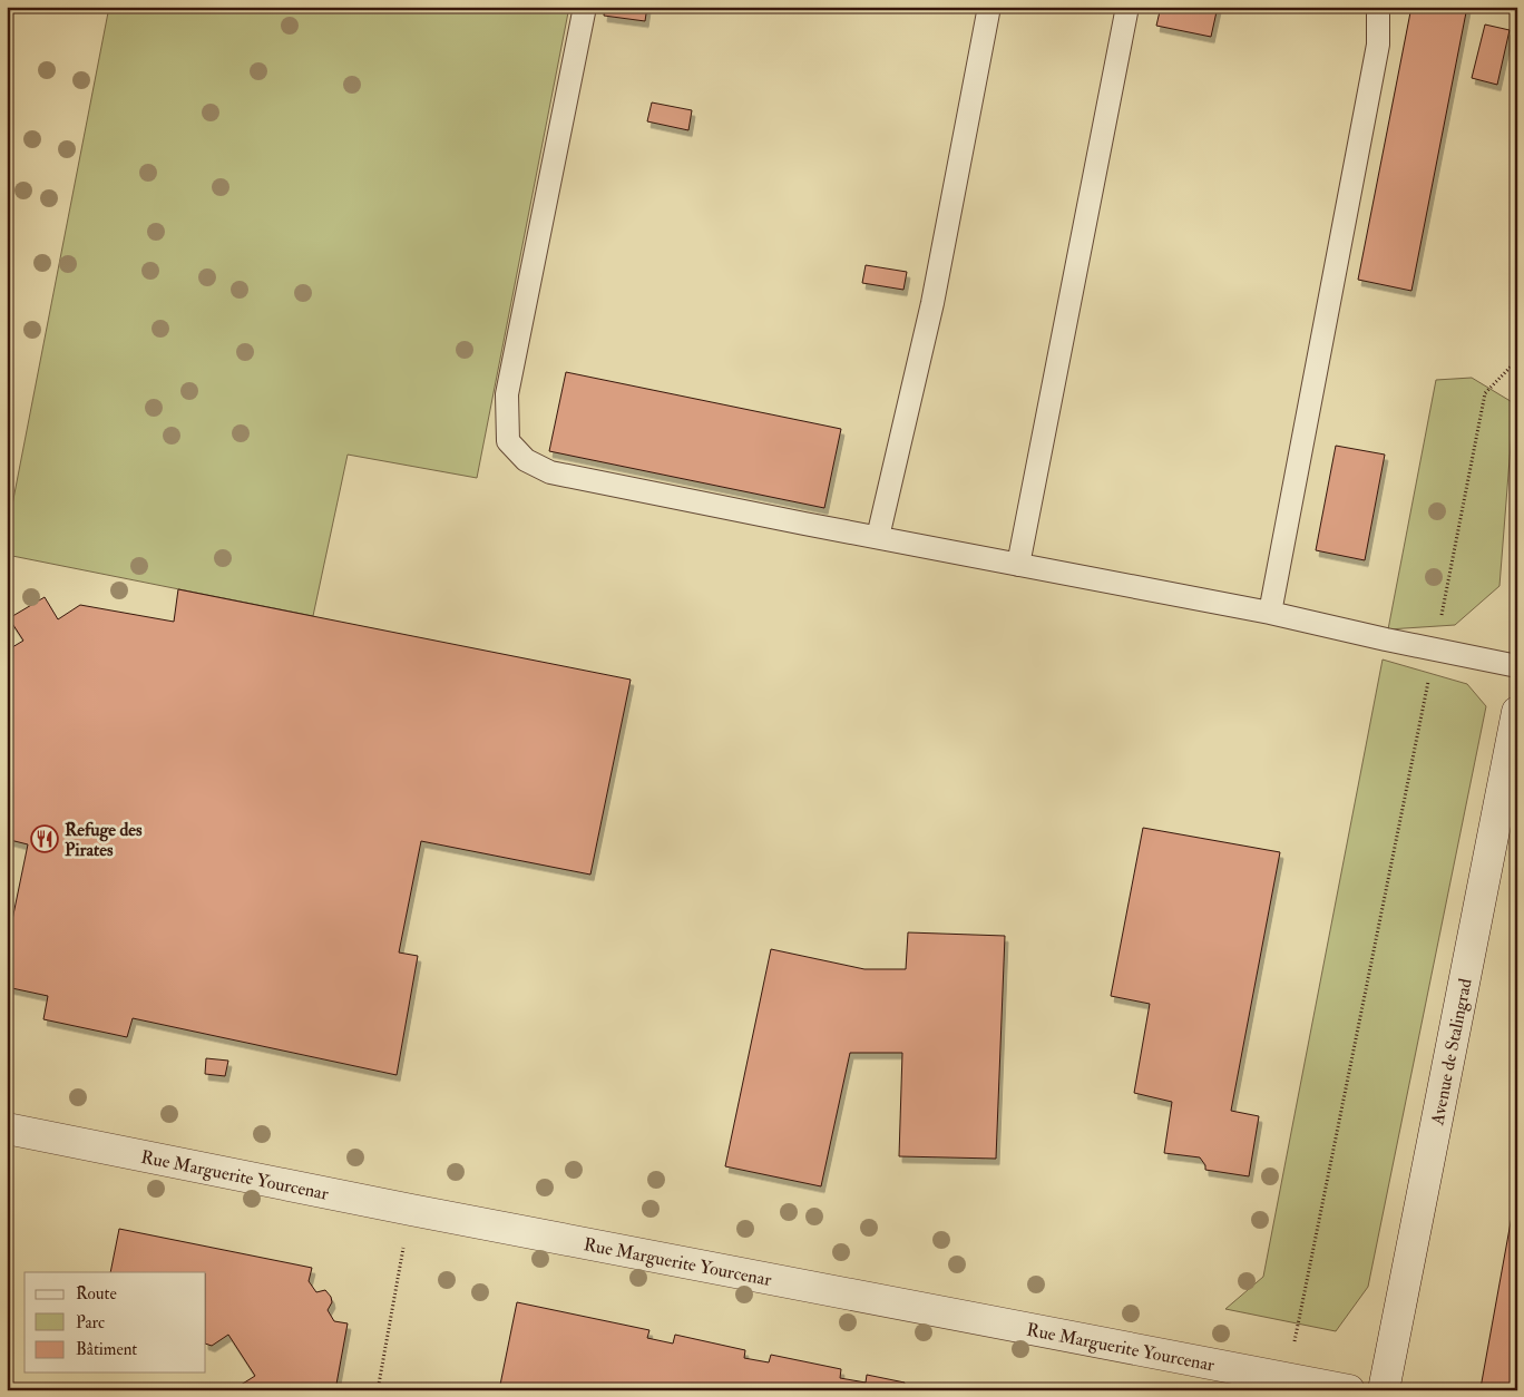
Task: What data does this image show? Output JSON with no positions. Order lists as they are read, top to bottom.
{
  "streets": {
    "street": ["Avenue de Stalingrad", "Rue Marguerite Yourcenar"]
  },
  "places": {
    "restaurant": ["Refuge des Pirates"]
  },
  "legend": ["Route", "Parc", "Bâtiment"]
}
